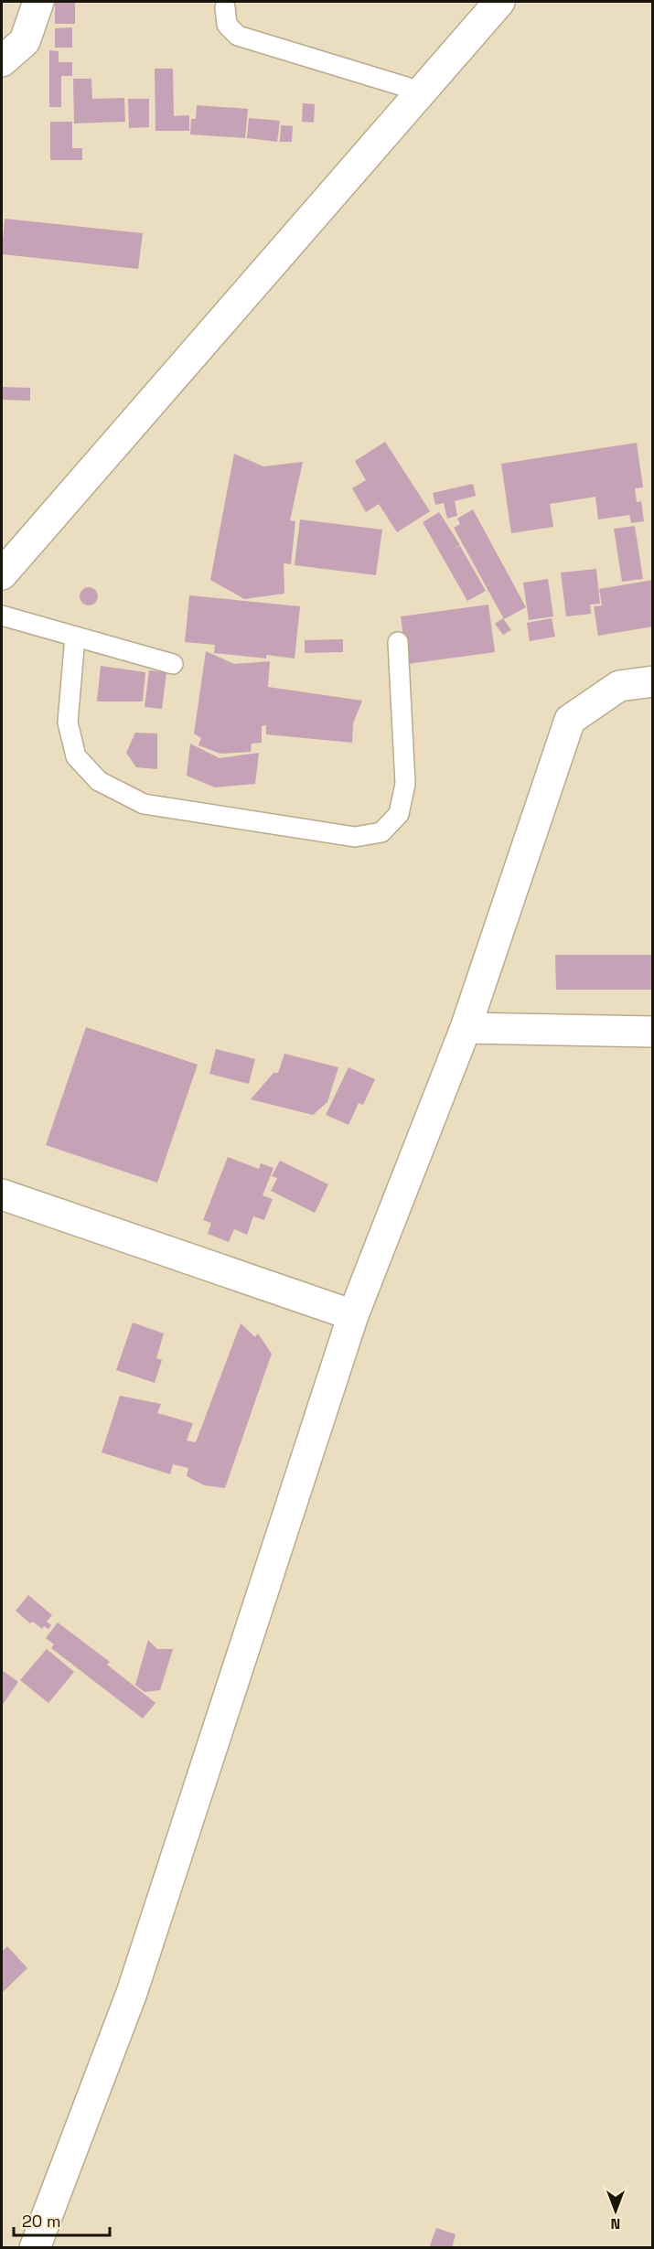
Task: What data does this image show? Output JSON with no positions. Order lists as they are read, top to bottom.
{
  "scale_bar": "20 m",
  "north": "bottom"
}
